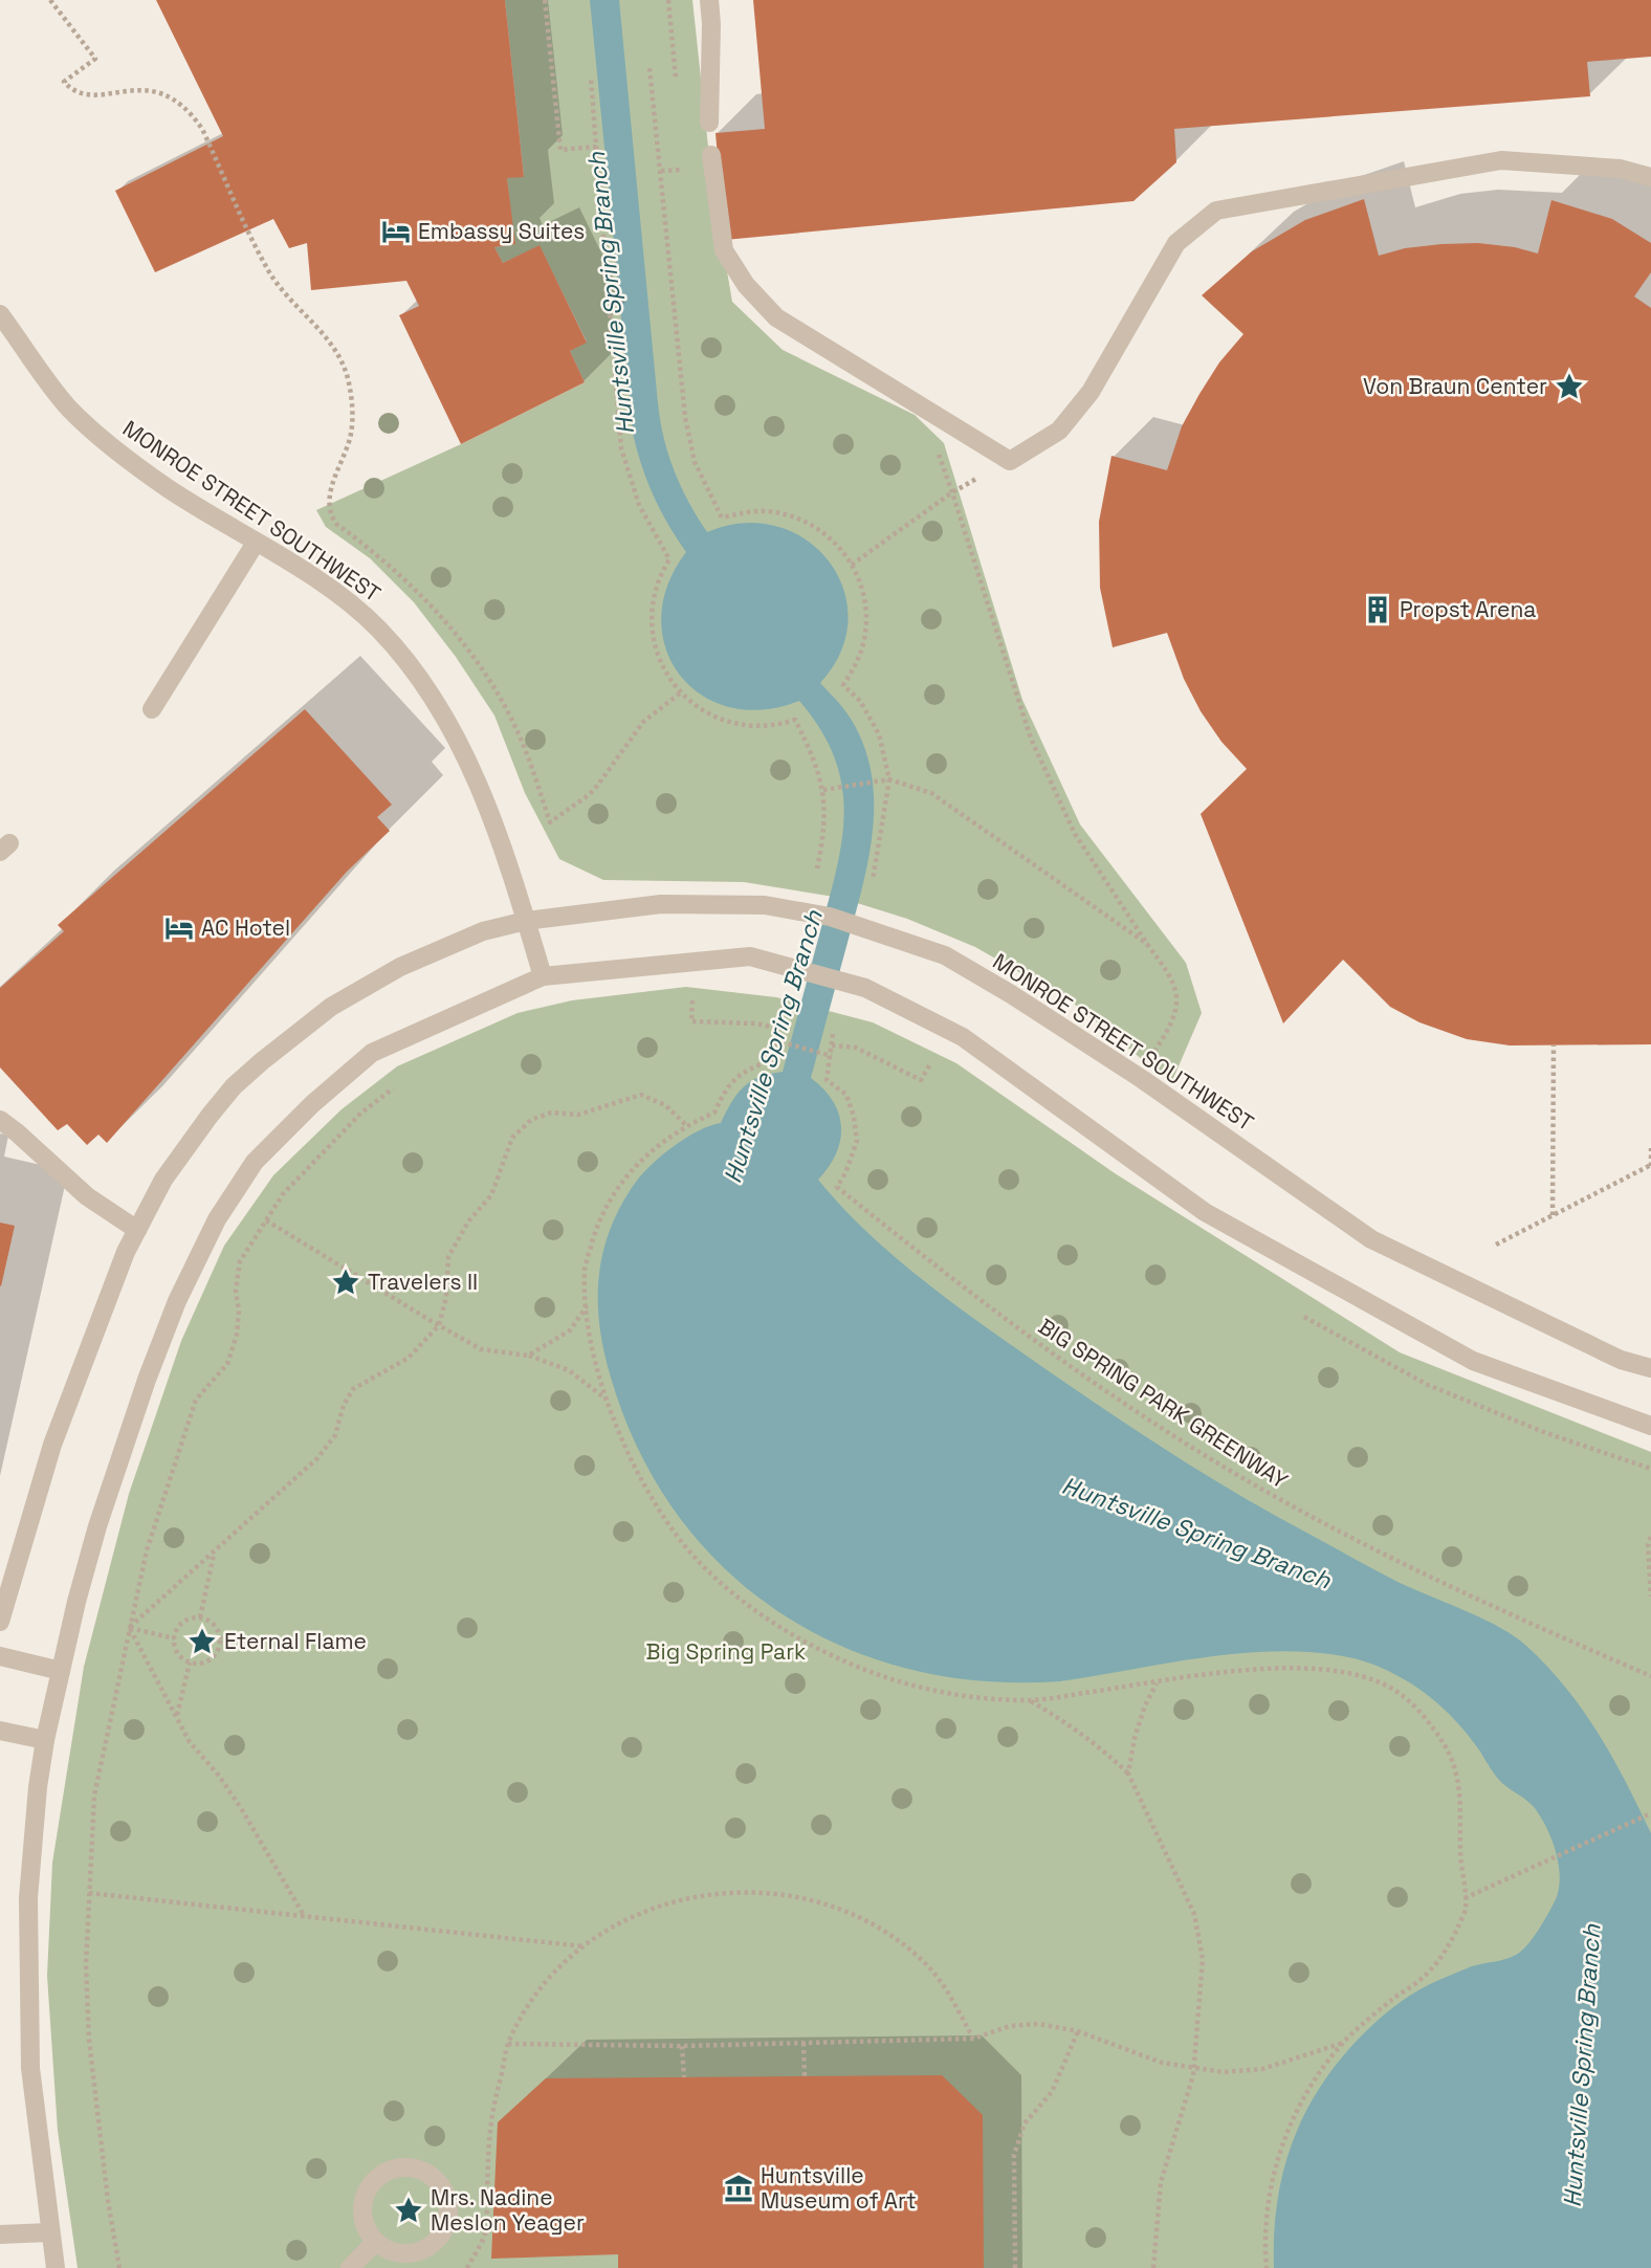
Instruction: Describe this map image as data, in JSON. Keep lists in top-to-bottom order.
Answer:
{
  "streets": {
    "street": ["MONROE STREET SOUTHWEST"],
    "path": ["BIG SPRING PARK GREENWAY"]
  },
  "water": ["Huntsville Spring Branch"],
  "parks": ["Big Spring Park"],
  "places": {
    "hotel": ["Embassy Suites", "AC Hotel"],
    "place": [
      "Von Braun Center",
      "Travelers II",
      "Eternal Flame",
      "Mrs. Nadine Meslon Yeager"
    ],
    "building": ["Propst Arena"],
    "museum": ["Huntsville Museum of Art"]
  }
}
